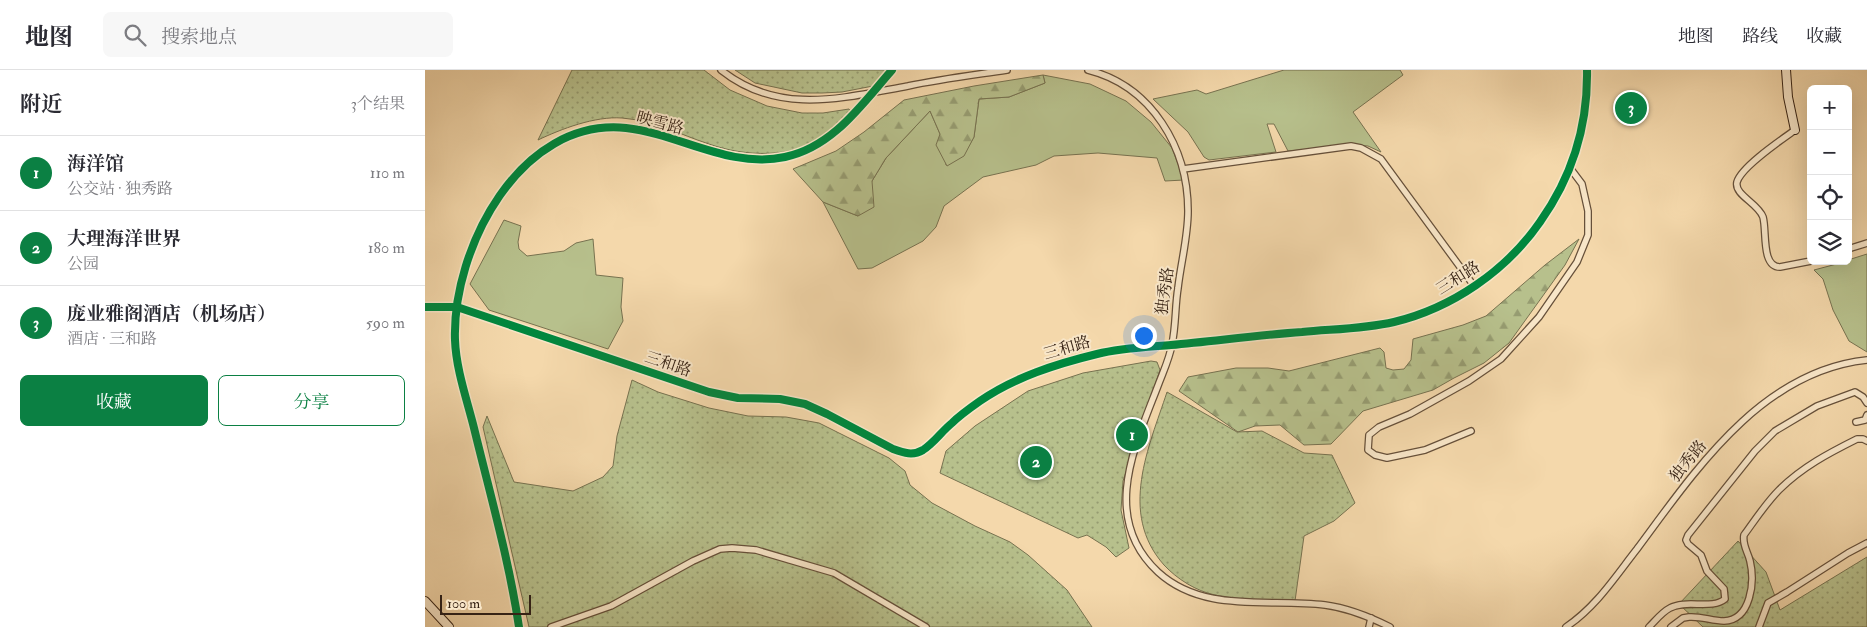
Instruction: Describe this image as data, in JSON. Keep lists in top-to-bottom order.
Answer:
{
  "streets": {
    "street": ["映雪路", "三和路", "独秀路"]
  },
  "crossings": [
    ["映雪路", "三和路"],
    ["三和路", "独秀路"]
  ],
  "scale_bar": "100 m",
  "page": {
    "header": "地图",
    "search": "搜索地点",
    "nav": ["地图", "路线", "收藏"],
    "heading": ["附近", "3个结果"],
    "map_buttons": ["+", "−"],
    "pins": ["3", "1", "2"],
    "list": [
      {
        "mark": "1",
        "name": "海洋馆",
        "note": "公交站 · 独秀路",
        "value": "110 m"
      },
      {
        "mark": "2",
        "name": "大理海洋世界",
        "note": "公园",
        "value": "180 m"
      },
      {
        "mark": "3",
        "name": "庞业雅阁酒店（机场店）",
        "note": "酒店 · 三和路",
        "value": "590 m"
      }
    ],
    "buttons": ["收藏", "分享"],
    "scale": "100 m"
  }
}
